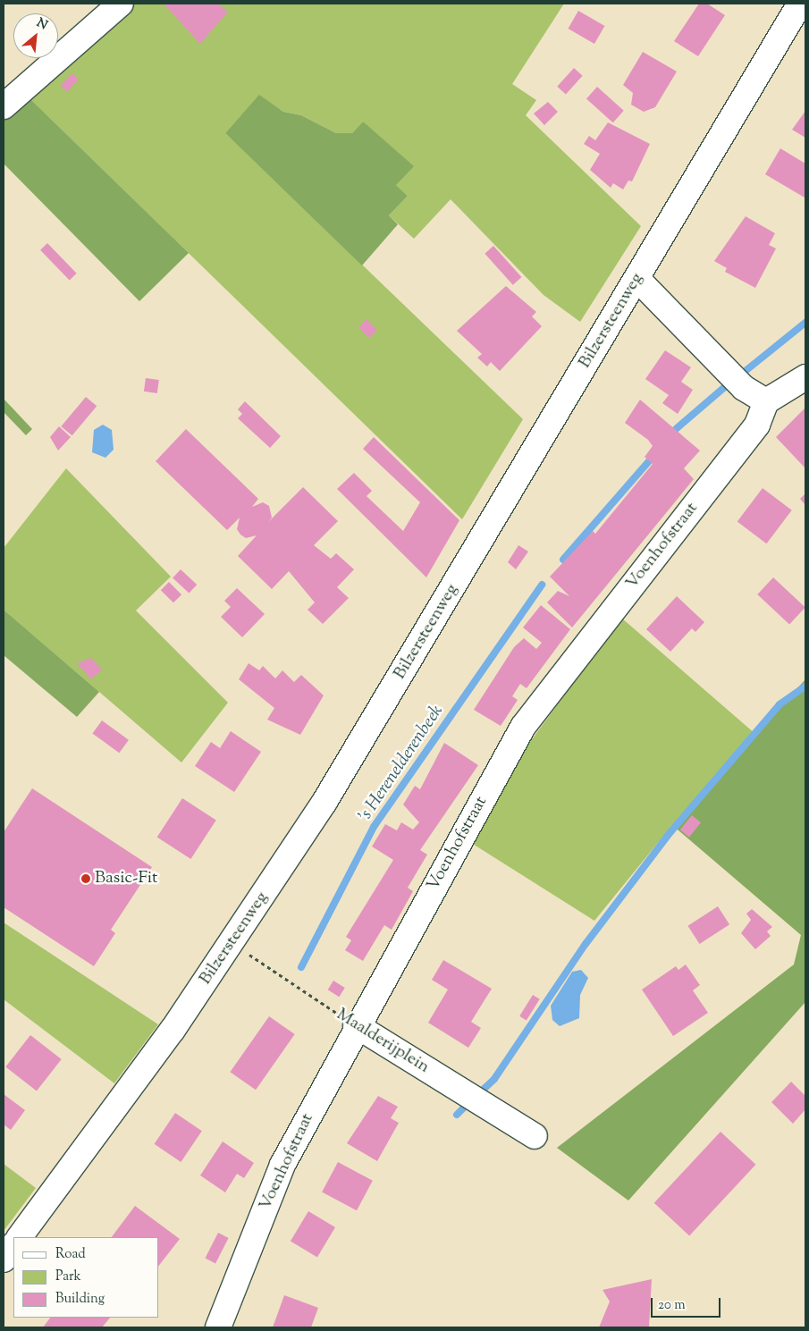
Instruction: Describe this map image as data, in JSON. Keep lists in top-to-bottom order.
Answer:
{
  "streets": {
    "street": ["Bilzersteenweg", "Voenhofstraat", "Maalderijplein"]
  },
  "crossings": [
    ["Bilzersteenweg", "Maalderijplein"],
    ["Voenhofstraat", "Maalderijplein"]
  ],
  "water": ["'s Herenelderenbeek"],
  "places": ["Basic-Fit"],
  "legend": ["Road", "Park", "Building"],
  "scale_bar": "20 m",
  "north": "top right"
}
